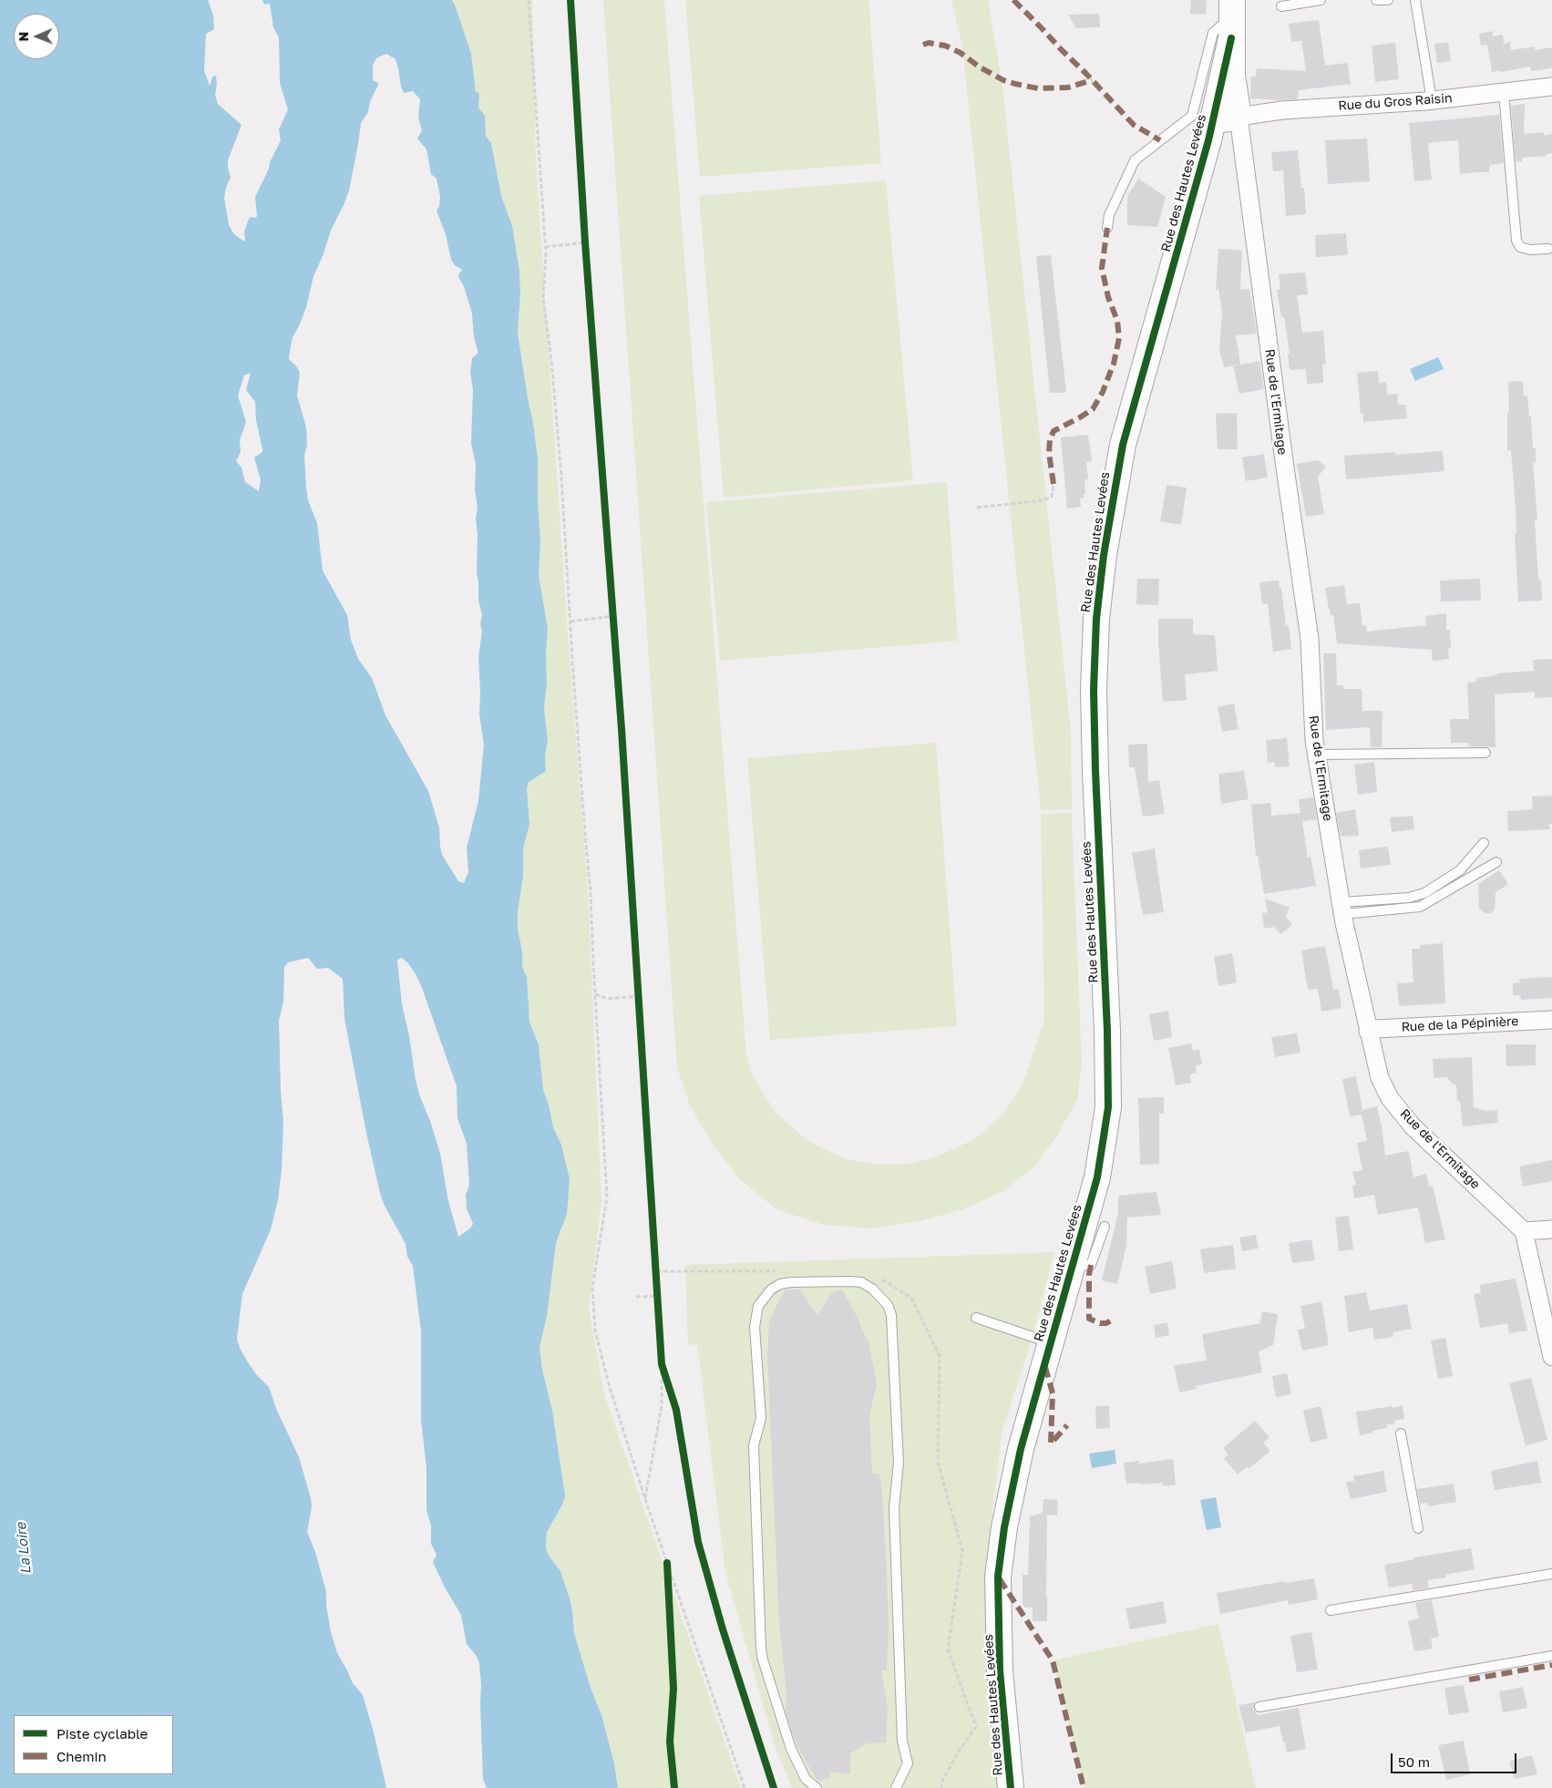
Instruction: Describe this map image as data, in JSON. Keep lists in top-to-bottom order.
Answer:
{
  "streets": {
    "street": [
      "Rue du Gros Raisin",
      "Rue des Hautes Levées",
      "Rue de l'Ermitage",
      "Rue de la Pépinière"
    ]
  },
  "crossings": [
    ["Rue du Gros Raisin", "Rue des Hautes Levées"],
    ["Rue du Gros Raisin", "Rue de l'Ermitage"],
    ["Rue des Hautes Levées", "Rue de l'Ermitage"],
    ["Rue de l'Ermitage", "Rue de la Pépinière"]
  ],
  "water": ["La Loire"],
  "legend": ["Piste cyclable", "Chemin"],
  "scale_bar": "50 m",
  "north": "left"
}
